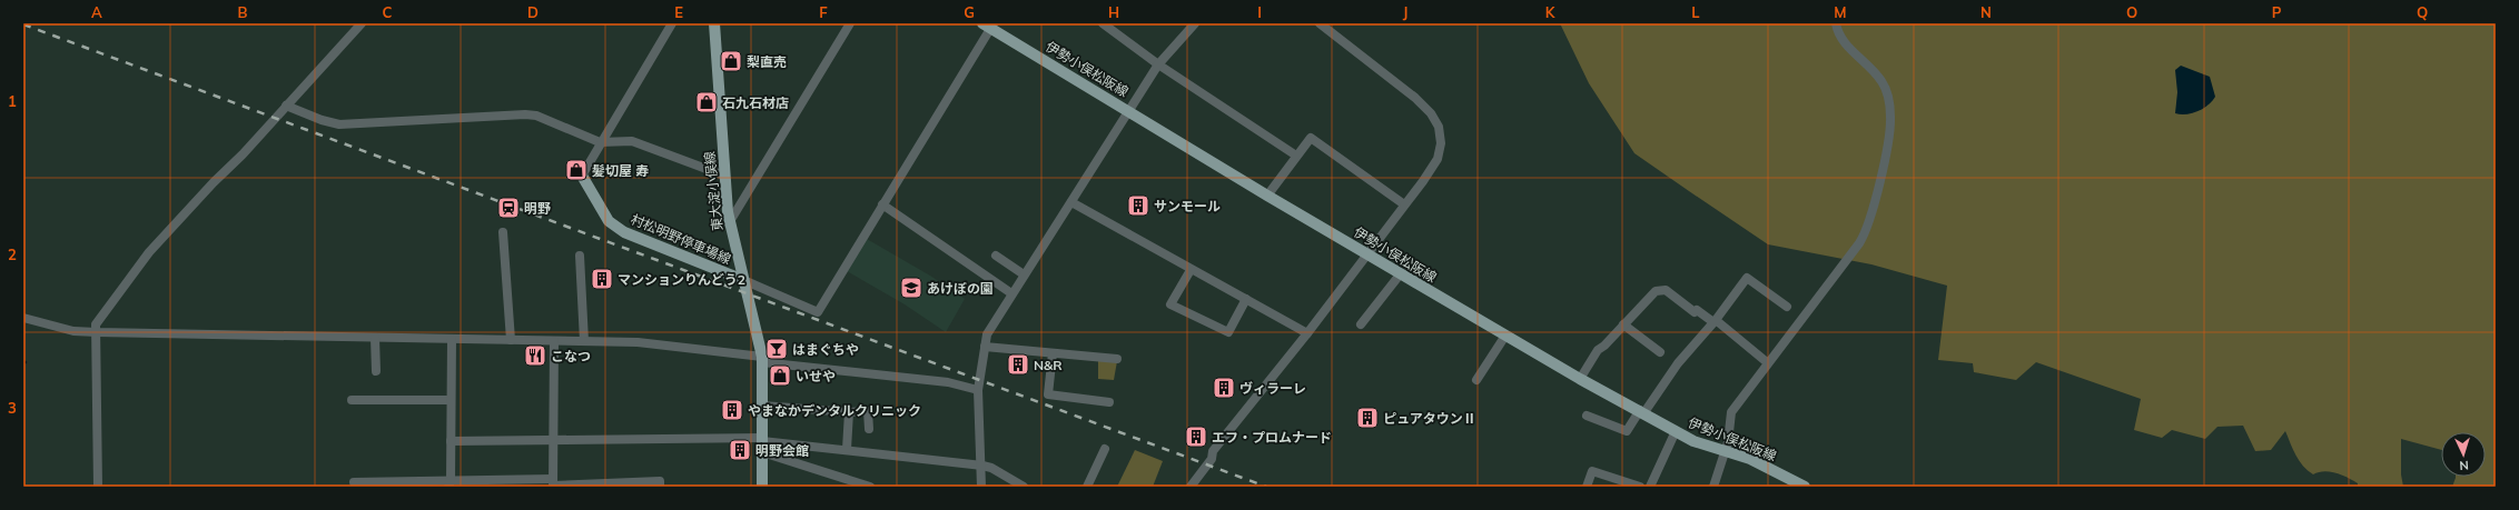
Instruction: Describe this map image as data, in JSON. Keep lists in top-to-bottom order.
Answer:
{
  "streets": {
    "main road": ["伊勢小俣松阪線", "東大淀小俣線", "村松明野停車場線"]
  },
  "crossings": [
    ["東大淀小俣線", "村松明野停車場線"]
  ],
  "places": {
    "shop": [
      "梨直売",
      "石九石材店",
      "髪切屋 寿",
      "いせや"
    ],
    "building": [
      "サンモール",
      "マンションりんどう2",
      "N&R",
      "ヴィラーレ",
      "やまなかデンタルクリニック",
      "ピュアタウンⅡ",
      "エフ・プロムナード",
      "明野会館"
    ],
    "station": ["明野"],
    "school or university": ["あけぼの園"],
    "bar": ["はまぐちや"],
    "restaurant": ["こなつ"]
  },
  "north": "bottom",
  "grid": {
    "columns": [
      "A",
      "B",
      "C",
      "D",
      "E",
      "F",
      "G",
      "H",
      "I",
      "J",
      "K",
      "L",
      "M",
      "N",
      "O",
      "P",
      "Q"
    ],
    "rows": ["1", "2", "3"]
  }
}
